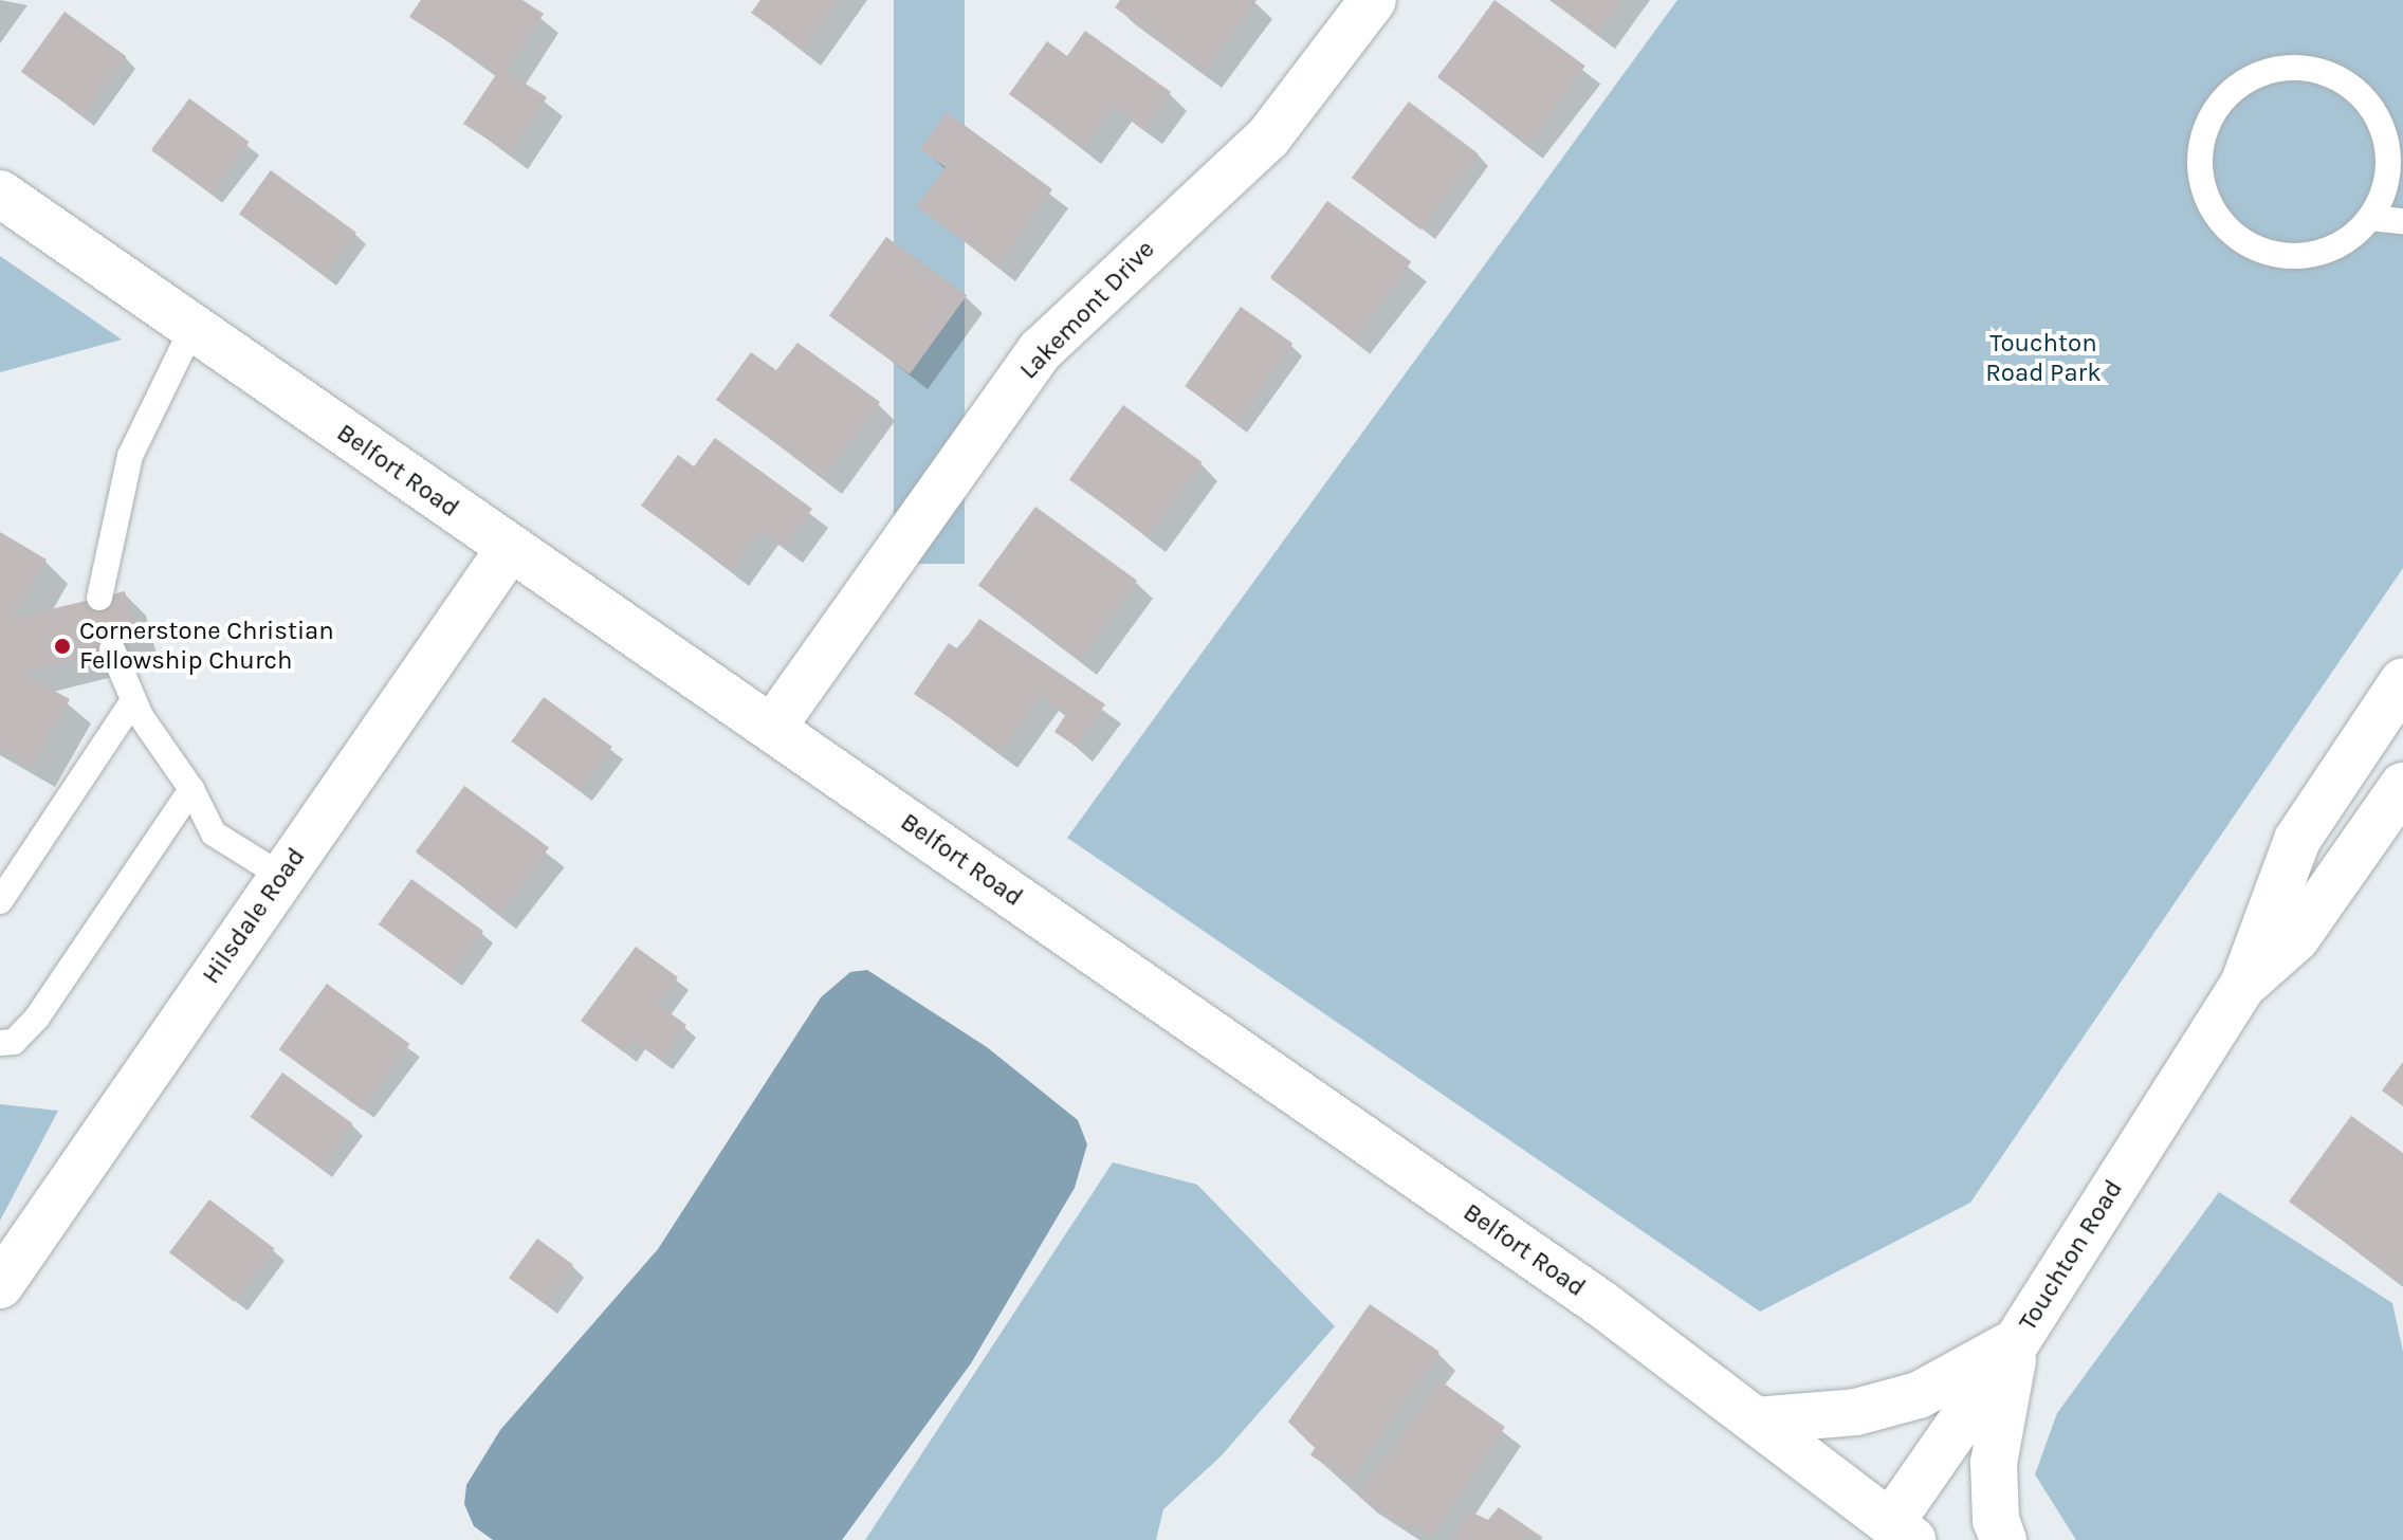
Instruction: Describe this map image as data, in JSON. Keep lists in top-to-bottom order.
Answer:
{
  "streets": {
    "street": [
      "Lakemont Drive",
      "Belfort Road",
      "Hilsdale Road",
      "Touchton Road"
    ]
  },
  "crossings": [
    ["Lakemont Drive", "Belfort Road"],
    ["Belfort Road", "Hilsdale Road"],
    ["Belfort Road", "Touchton Road"]
  ],
  "parks": ["Touchton Road Park"],
  "places": ["Cornerstone Christian Fellowship Church"]
}
